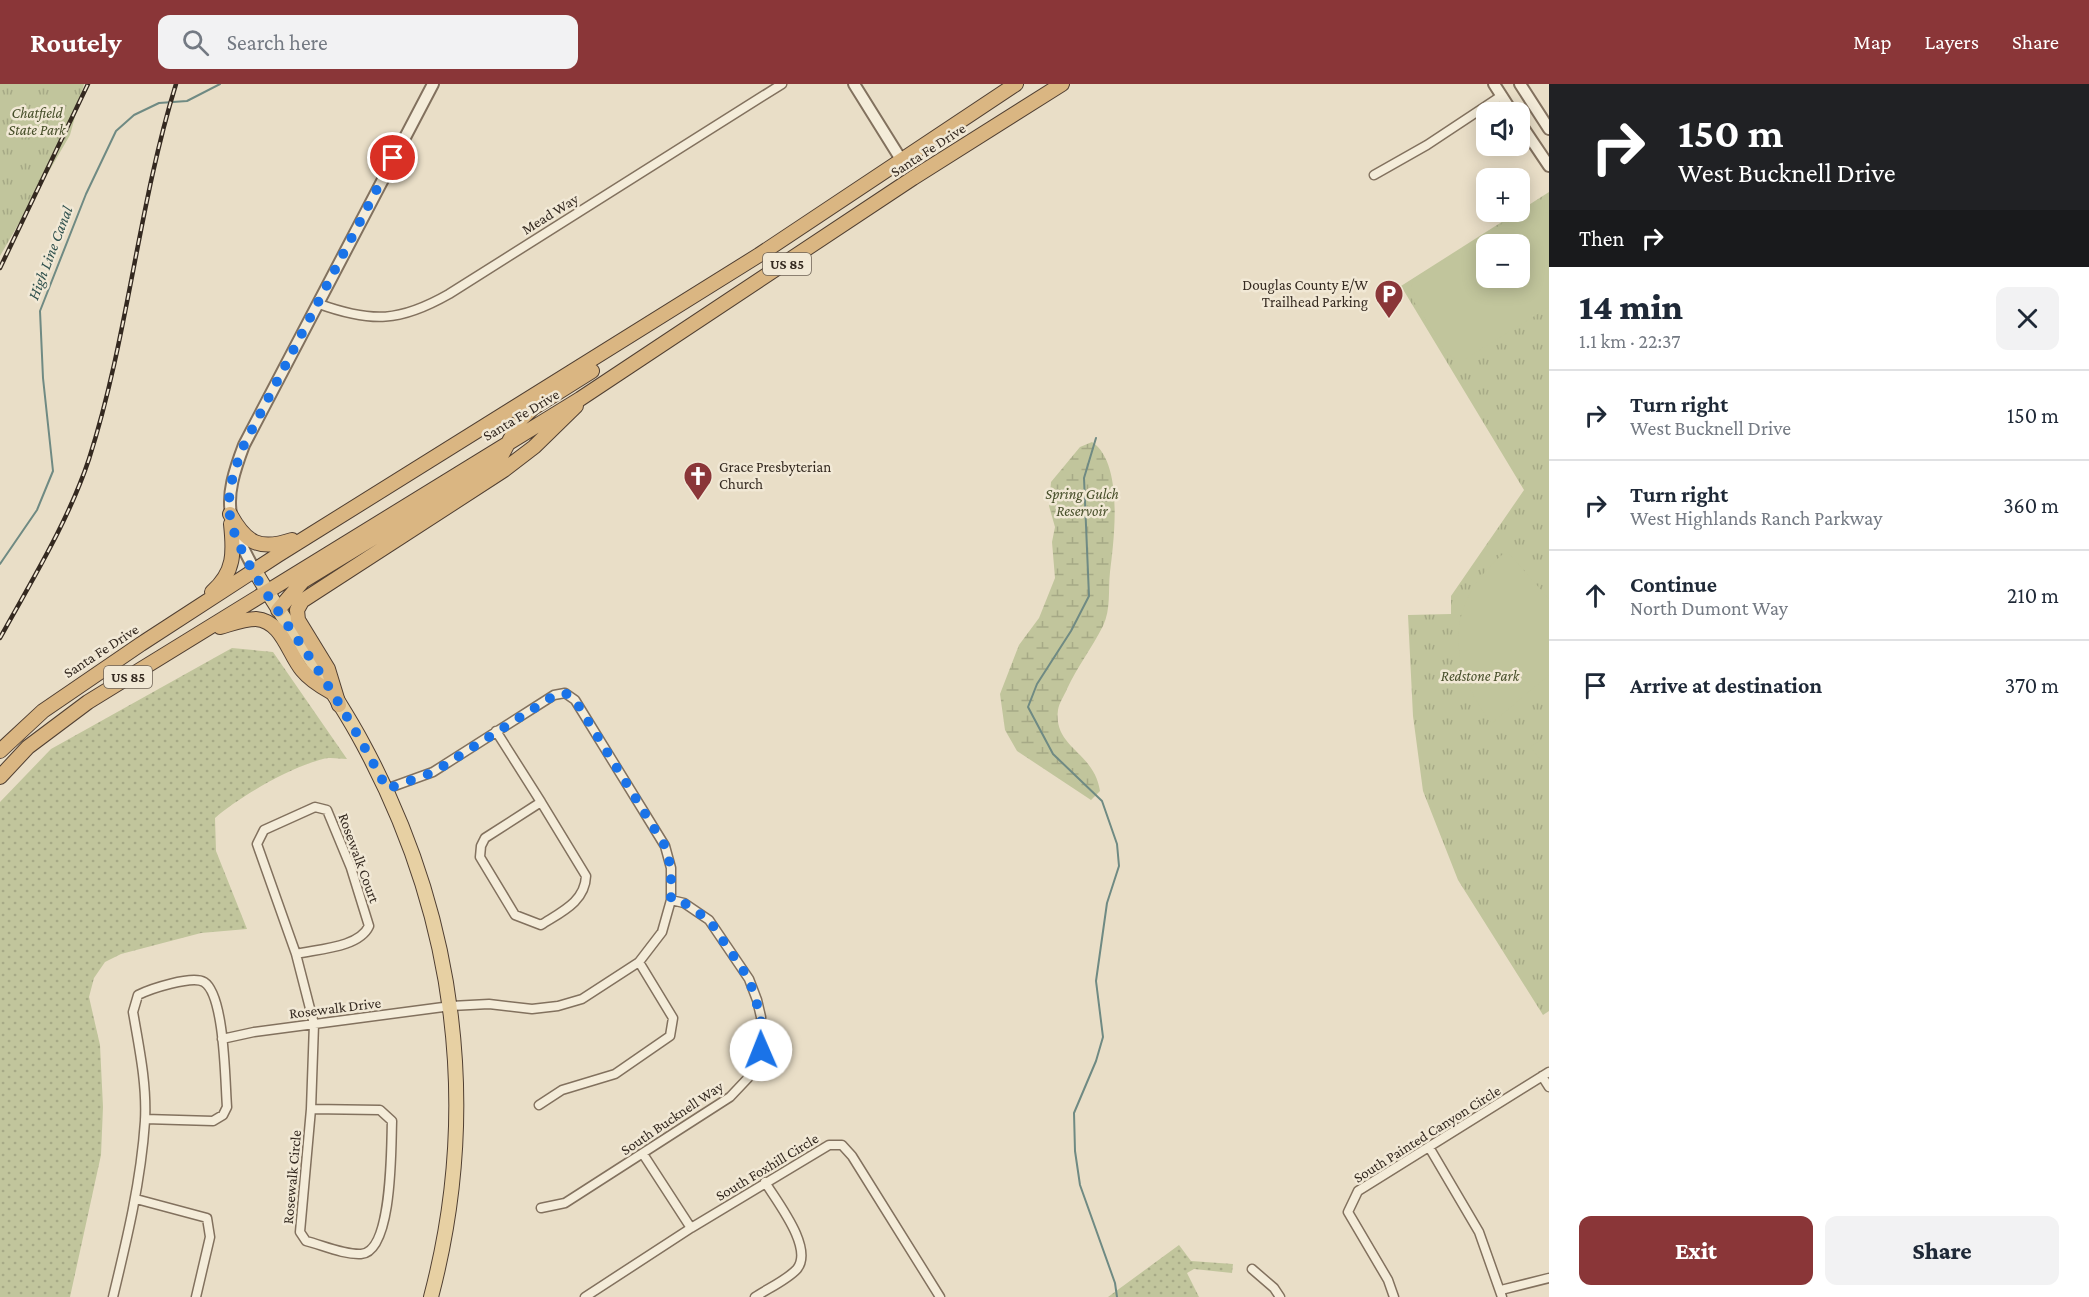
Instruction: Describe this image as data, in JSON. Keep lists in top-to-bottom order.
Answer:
{
  "streets": {
    "highway": ["Santa Fe Drive", "US 85"],
    "street": [
      "Mead Way",
      "Rosewalk Court",
      "Rosewalk Drive",
      "South Bucknell Way",
      "South Painted Canyon Circle",
      "South Foxhill Circle",
      "Rosewalk Circle"
    ]
  },
  "crossings": [
    ["Rosewalk Court", "Rosewalk Drive"],
    ["Rosewalk Court", "Rosewalk Circle"],
    ["Rosewalk Drive", "South Bucknell Way"]
  ],
  "water": ["High Line Canal"],
  "parks": ["Chatfield State Park", "Spring Gulch Reservoir", "Redstone Park"],
  "places": {
    "parking": ["Douglas County E/W Trailhead Parking"],
    "church": ["Grace Presbyterian Church"]
  },
  "page": {
    "header": "Routely",
    "search": "Search here",
    "nav": ["Map", "Layers", "Share"],
    "turn": ["150 m", "West Bucknell Drive"],
    "map_buttons": ["+", "−"],
    "then": "Then",
    "heading": ["14 min", "1.1 km · 22:37"],
    "list": [
      {
        "name": "Turn right",
        "note": "West Bucknell Drive",
        "value": "150 m"
      },
      {
        "name": "Turn right",
        "note": "West Highlands Ranch Parkway",
        "value": "360 m"
      },
      {
        "name": "Continue",
        "note": "North Dumont Way",
        "value": "210 m"
      },
      {
        "name": "Arrive at destination",
        "value": "370 m"
      }
    ],
    "buttons": ["Exit", "Share"]
  }
}
